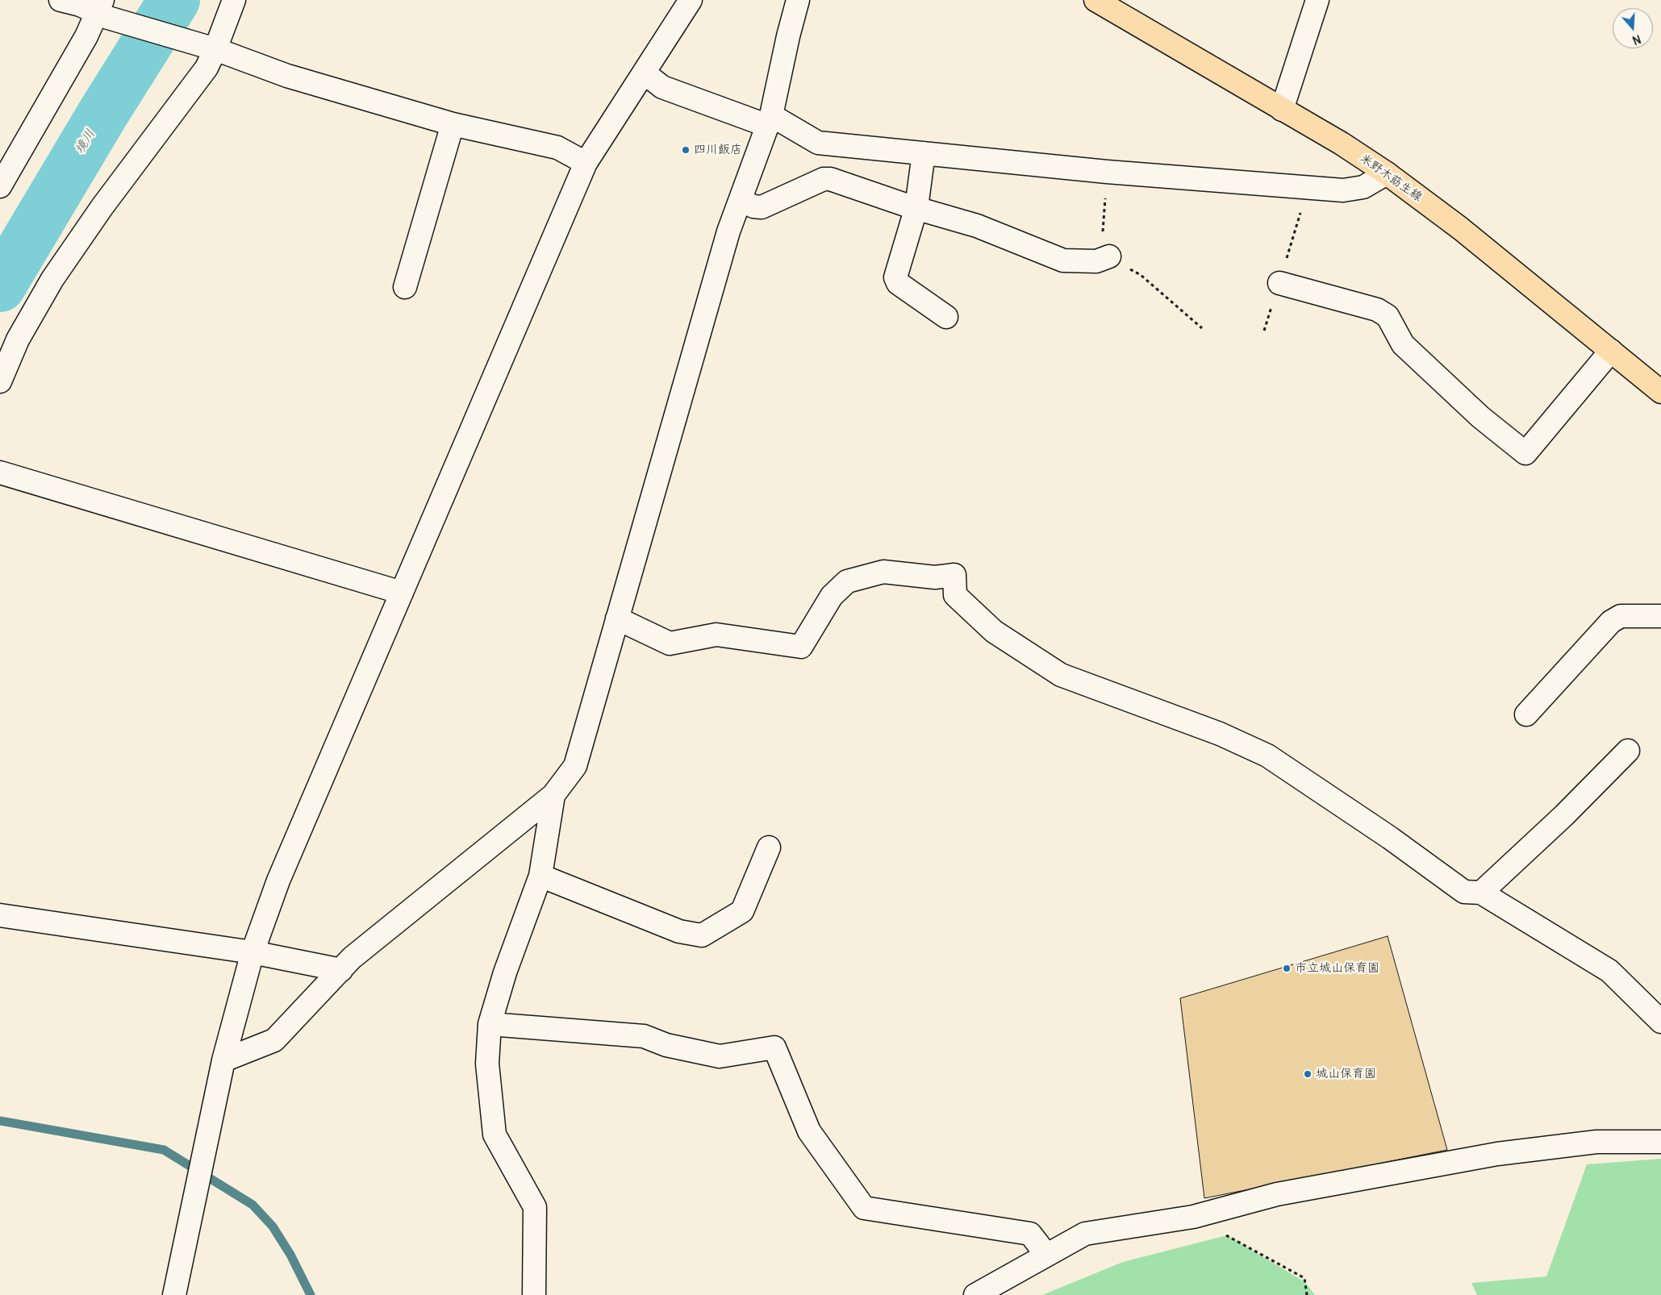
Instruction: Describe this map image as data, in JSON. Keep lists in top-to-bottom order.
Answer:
{
  "streets": {
    "main road": ["米野木莇生線"]
  },
  "water": ["境川"],
  "places": ["四川飯店", "市立城山保育園", "城山保育園"],
  "north": "bottom"
}
